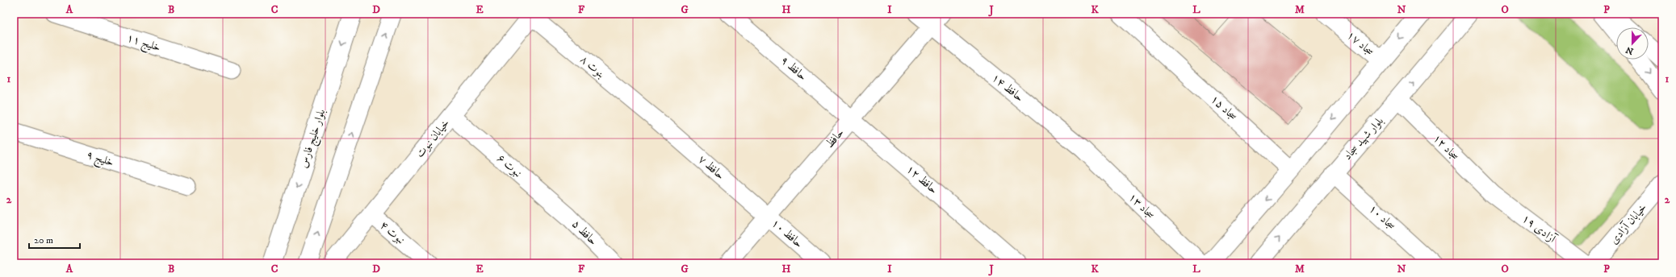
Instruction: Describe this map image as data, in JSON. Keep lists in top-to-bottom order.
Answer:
{
  "streets": {
    "main road": [
      "بلوار خلیج فارس",
      "خیابان نبوت",
      "بلوار شهید سجاد",
      "خیابان آزادی"
    ],
    "street": [
      "خلیج ۱۱",
      "سجاد ۱۷",
      "بنوت ۸",
      "حافظ ۹",
      "حافظ ۱۴",
      "سجاد ۱۵",
      "حافظ",
      "سجاد ۱۲",
      "خلیج ۹",
      "نبوت ۶",
      "حافظ ۷",
      "حافظ ۱۲",
      "سجاد ۱۳",
      "سجاد ۱۰",
      "آزادی ۱۹",
      "نبوت ۴",
      "حافظ ۵",
      "حافظ ۱۰"
    ]
  },
  "crossings": [
    ["بنوت ۸", "خیابان نبوت"],
    ["بنوت ۸", "حافظ ۷"],
    ["حافظ ۹", "حافظ"],
    ["حافظ ۹", "حافظ ۱۲"],
    ["حافظ ۱۴", "حافظ"],
    ["حافظ ۱۴", "سجاد ۱۳"],
    ["خیابان نبوت", "نبوت ۶"],
    ["خیابان نبوت", "نبوت ۴"],
    ["حافظ", "حافظ ۷"],
    ["حافظ", "حافظ ۱۲"],
    ["حافظ", "حافظ ۱۰"],
    ["بلوار شهید سجاد", "سجاد ۱۲"],
    ["بلوار شهید سجاد", "سجاد ۱۰"],
    ["سجاد ۱۲", "آزادی ۱۹"],
    ["نبوت ۶", "حافظ ۵"],
    ["حافظ ۷", "حافظ ۱۰"]
  ],
  "scale_bar": "20 m",
  "north": "bottom",
  "grid": {
    "columns": [
      "A",
      "B",
      "C",
      "D",
      "E",
      "F",
      "G",
      "H",
      "I",
      "J",
      "K",
      "L",
      "M",
      "N",
      "O",
      "P"
    ],
    "rows": ["1", "2"]
  }
}
